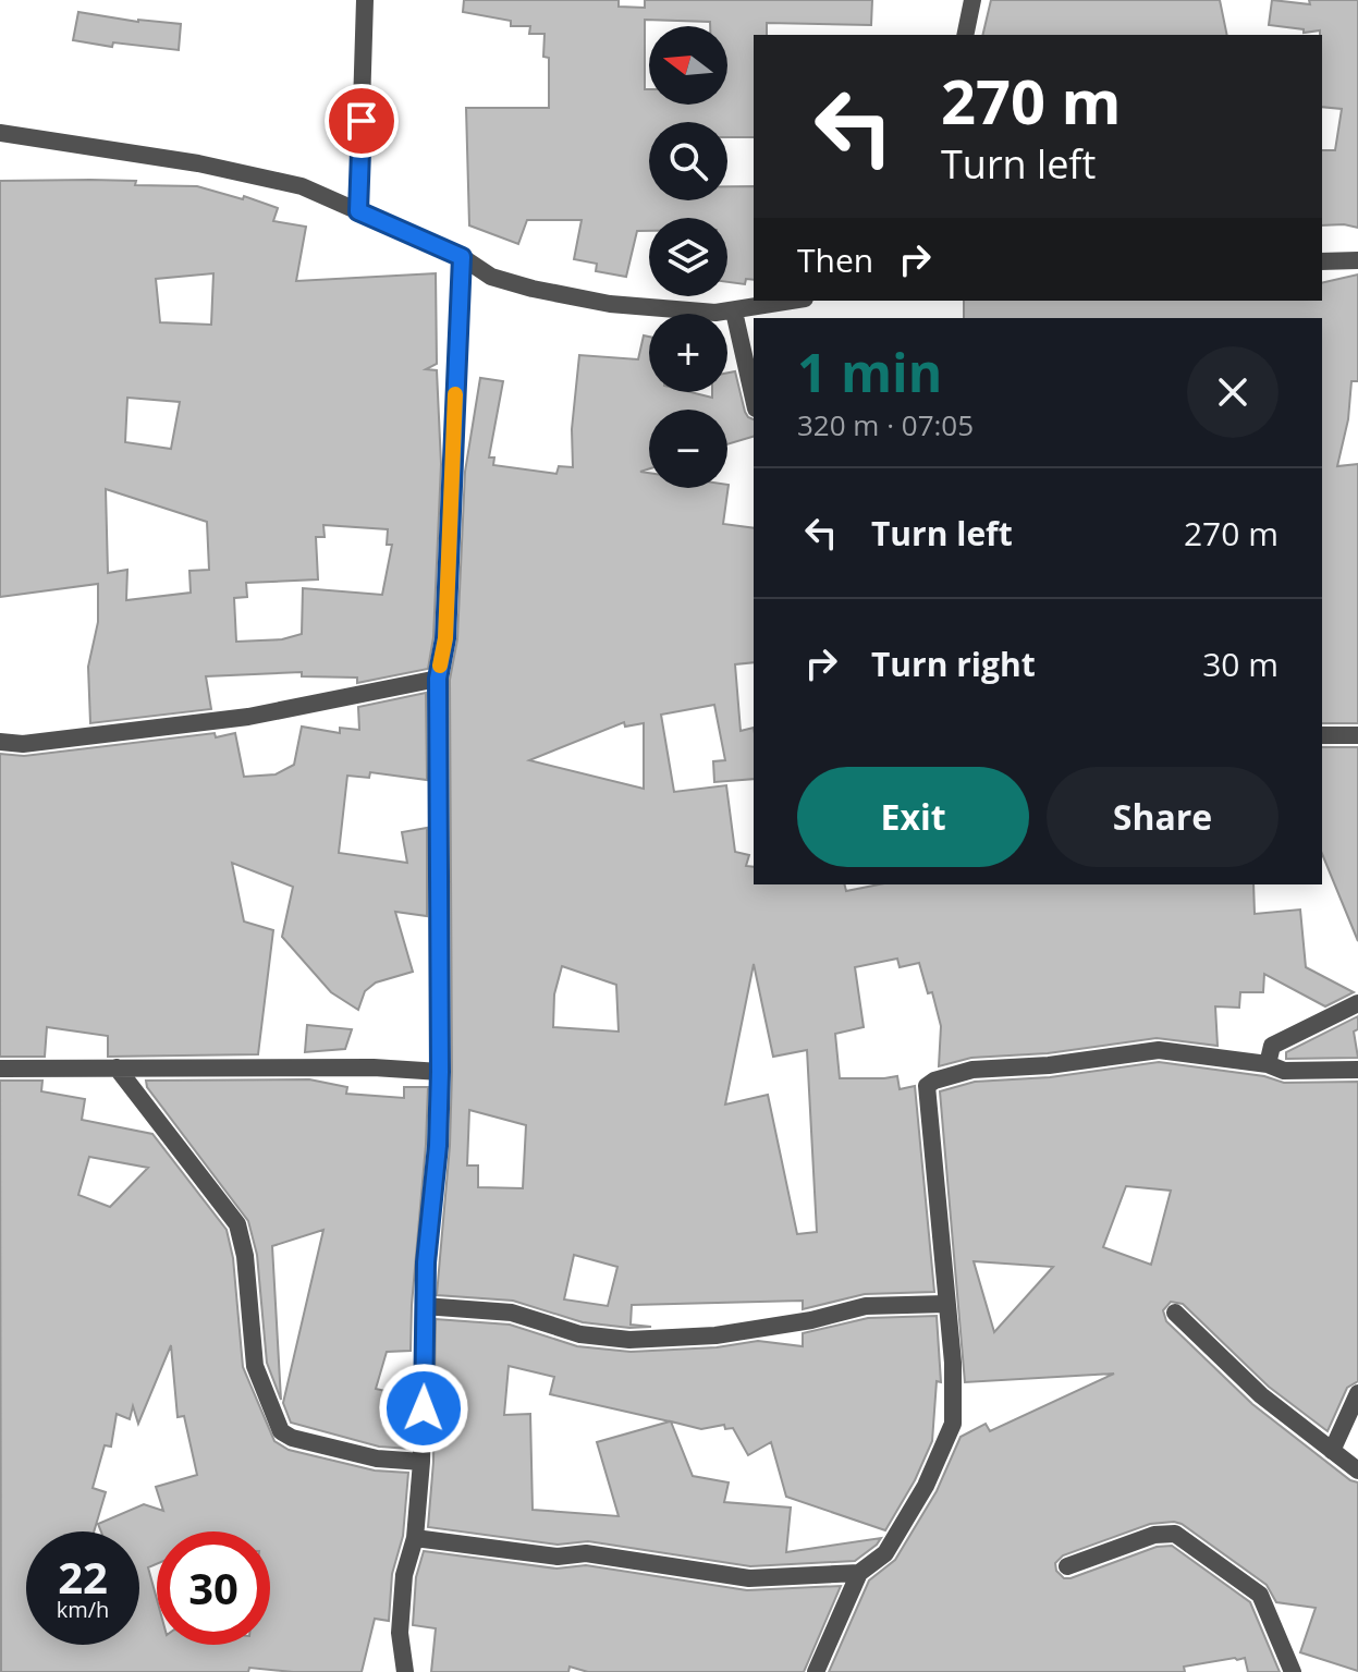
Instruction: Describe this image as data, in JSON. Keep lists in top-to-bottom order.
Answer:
{
  "north": "left",
  "page": {
    "map_buttons": ["+", "−"],
    "turn": ["270 m", "Turn left"],
    "then": "Then",
    "heading": ["1 min", "320 m · 07:05"],
    "list": [
      {
        "name": "Turn left",
        "value": "270 m"
      },
      {
        "name": "Turn right",
        "value": "30 m"
      }
    ],
    "buttons": ["Exit", "Share"],
    "speed": "22 km/h",
    "limit": "30"
  }
}
